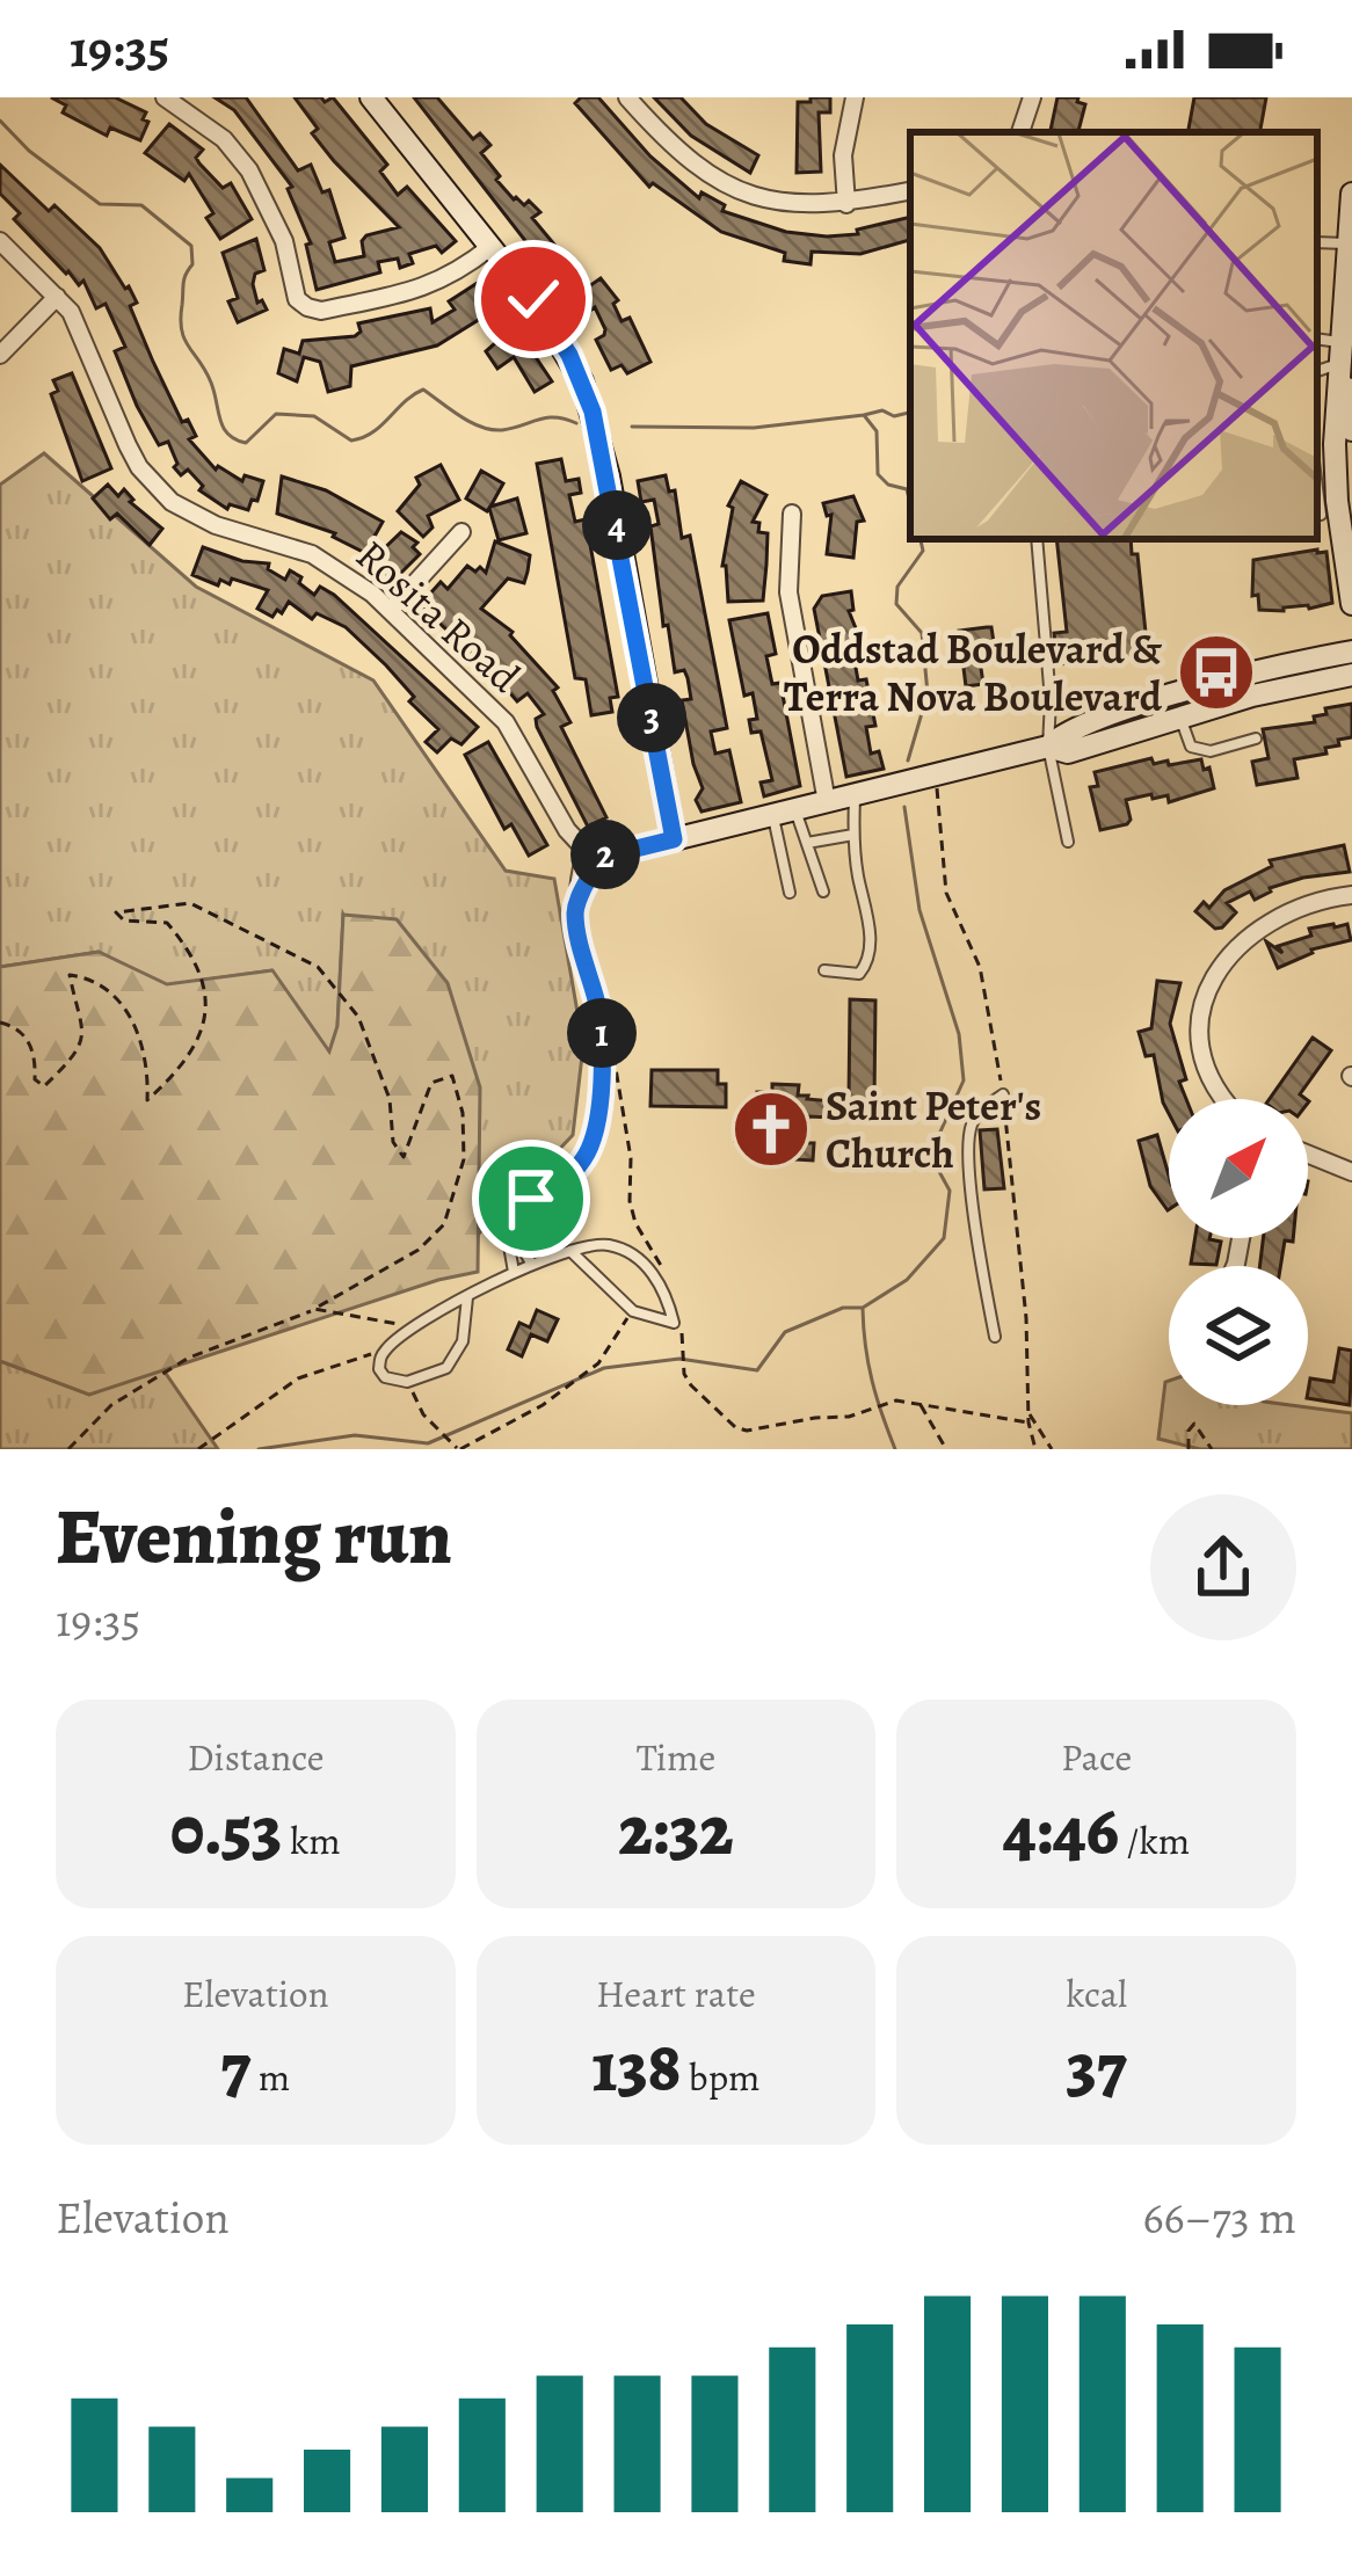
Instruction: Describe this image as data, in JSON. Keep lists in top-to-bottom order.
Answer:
{
  "streets": {
    "street": ["Rosita Road"]
  },
  "places": {
    "bus stop": ["Oddstad Boulevard & Terra Nova Boulevard"],
    "church": ["Saint Peter's Church"]
  },
  "north": "top right",
  "page": {
    "status": "19:35",
    "pins": [
      "4",
      "3",
      "2",
      "1"
    ],
    "heading": ["Evening run", "19:35"],
    "stats": [
      ["Distance", "0.53 km"],
      ["Time", "2:32"],
      ["Pace", "4:46 /km"],
      ["Elevation", "7 m"],
      ["Heart rate", "138 bpm"],
      ["kcal", "37"]
    ],
    "chart": ["Elevation", "66–73 m"]
  }
}
